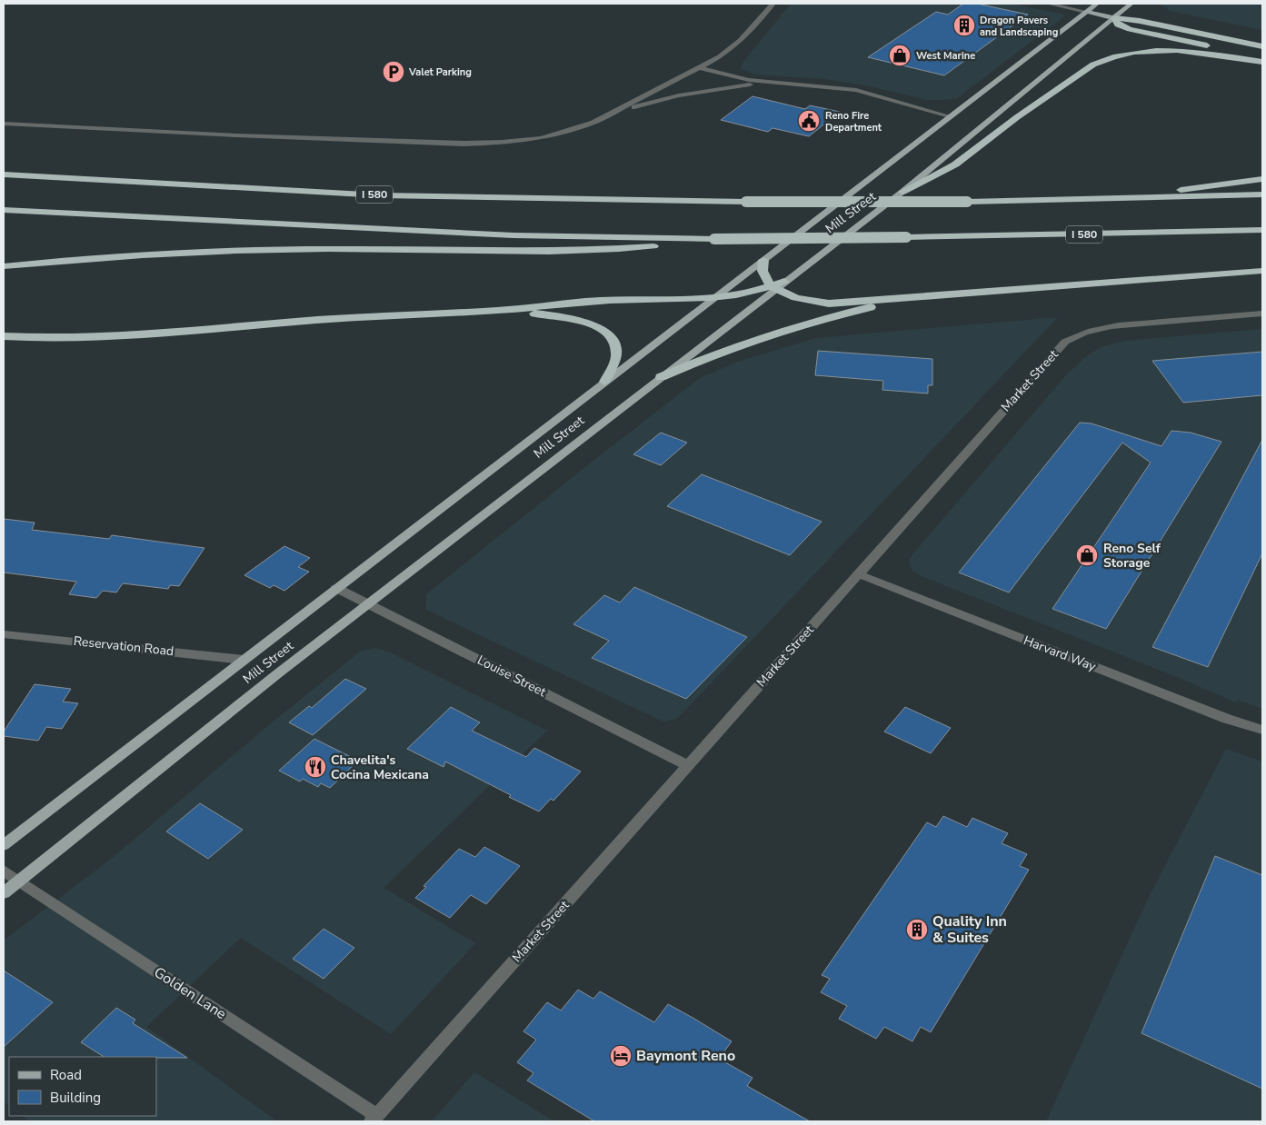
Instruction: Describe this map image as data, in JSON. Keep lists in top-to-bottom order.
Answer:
{
  "streets": {
    "highway": ["I 580"],
    "main road": ["Mill Street"],
    "street": [
      "Market Street",
      "Reservation Road",
      "Harvard Way",
      "Louise Street",
      "Golden Lane"
    ]
  },
  "crossings": [
    ["Mill Street", "Reservation Road"],
    ["Mill Street", "Louise Street"],
    ["Mill Street", "Golden Lane"],
    ["Market Street", "Harvard Way"],
    ["Market Street", "Louise Street"],
    ["Market Street", "Golden Lane"]
  ],
  "places": {
    "building": ["Dragon Pavers and Landscaping", "Quality Inn & Suites"],
    "shop": ["West Marine", "Reno Self Storage"],
    "parking": ["Valet Parking"],
    "public building": ["Reno Fire Department"],
    "restaurant": ["Chavelita's Cocina Mexicana"],
    "hotel": ["Baymont Reno"]
  },
  "legend": ["Road", "Building"]
}
